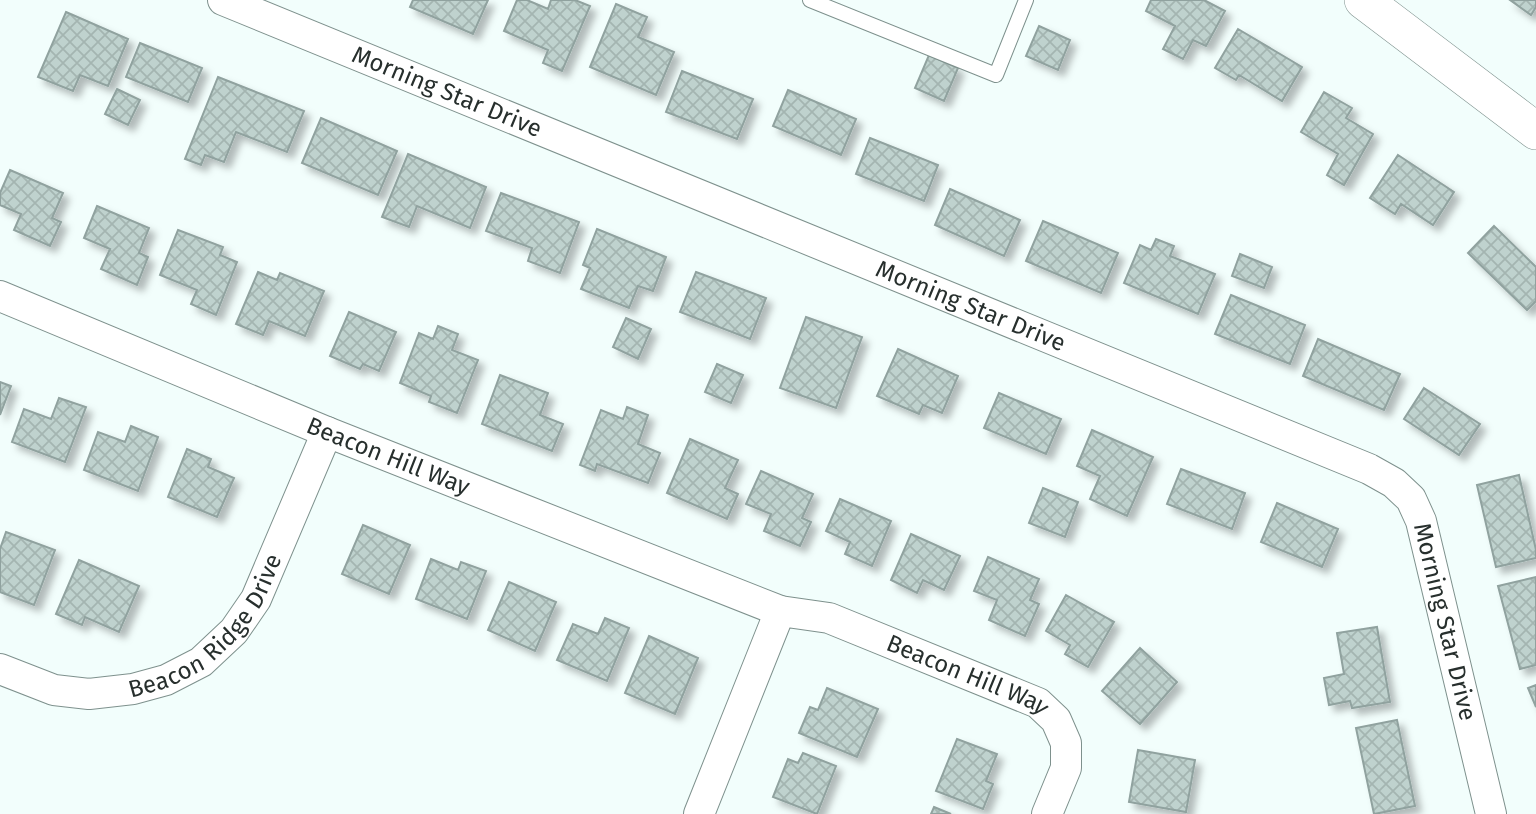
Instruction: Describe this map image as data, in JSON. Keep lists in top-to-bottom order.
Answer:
{
  "streets": {
    "street": ["Morning Star Drive", "Beacon Hill Way", "Beacon Ridge Drive"]
  },
  "crossings": [
    ["Beacon Hill Way", "Beacon Ridge Drive"]
  ]
}
